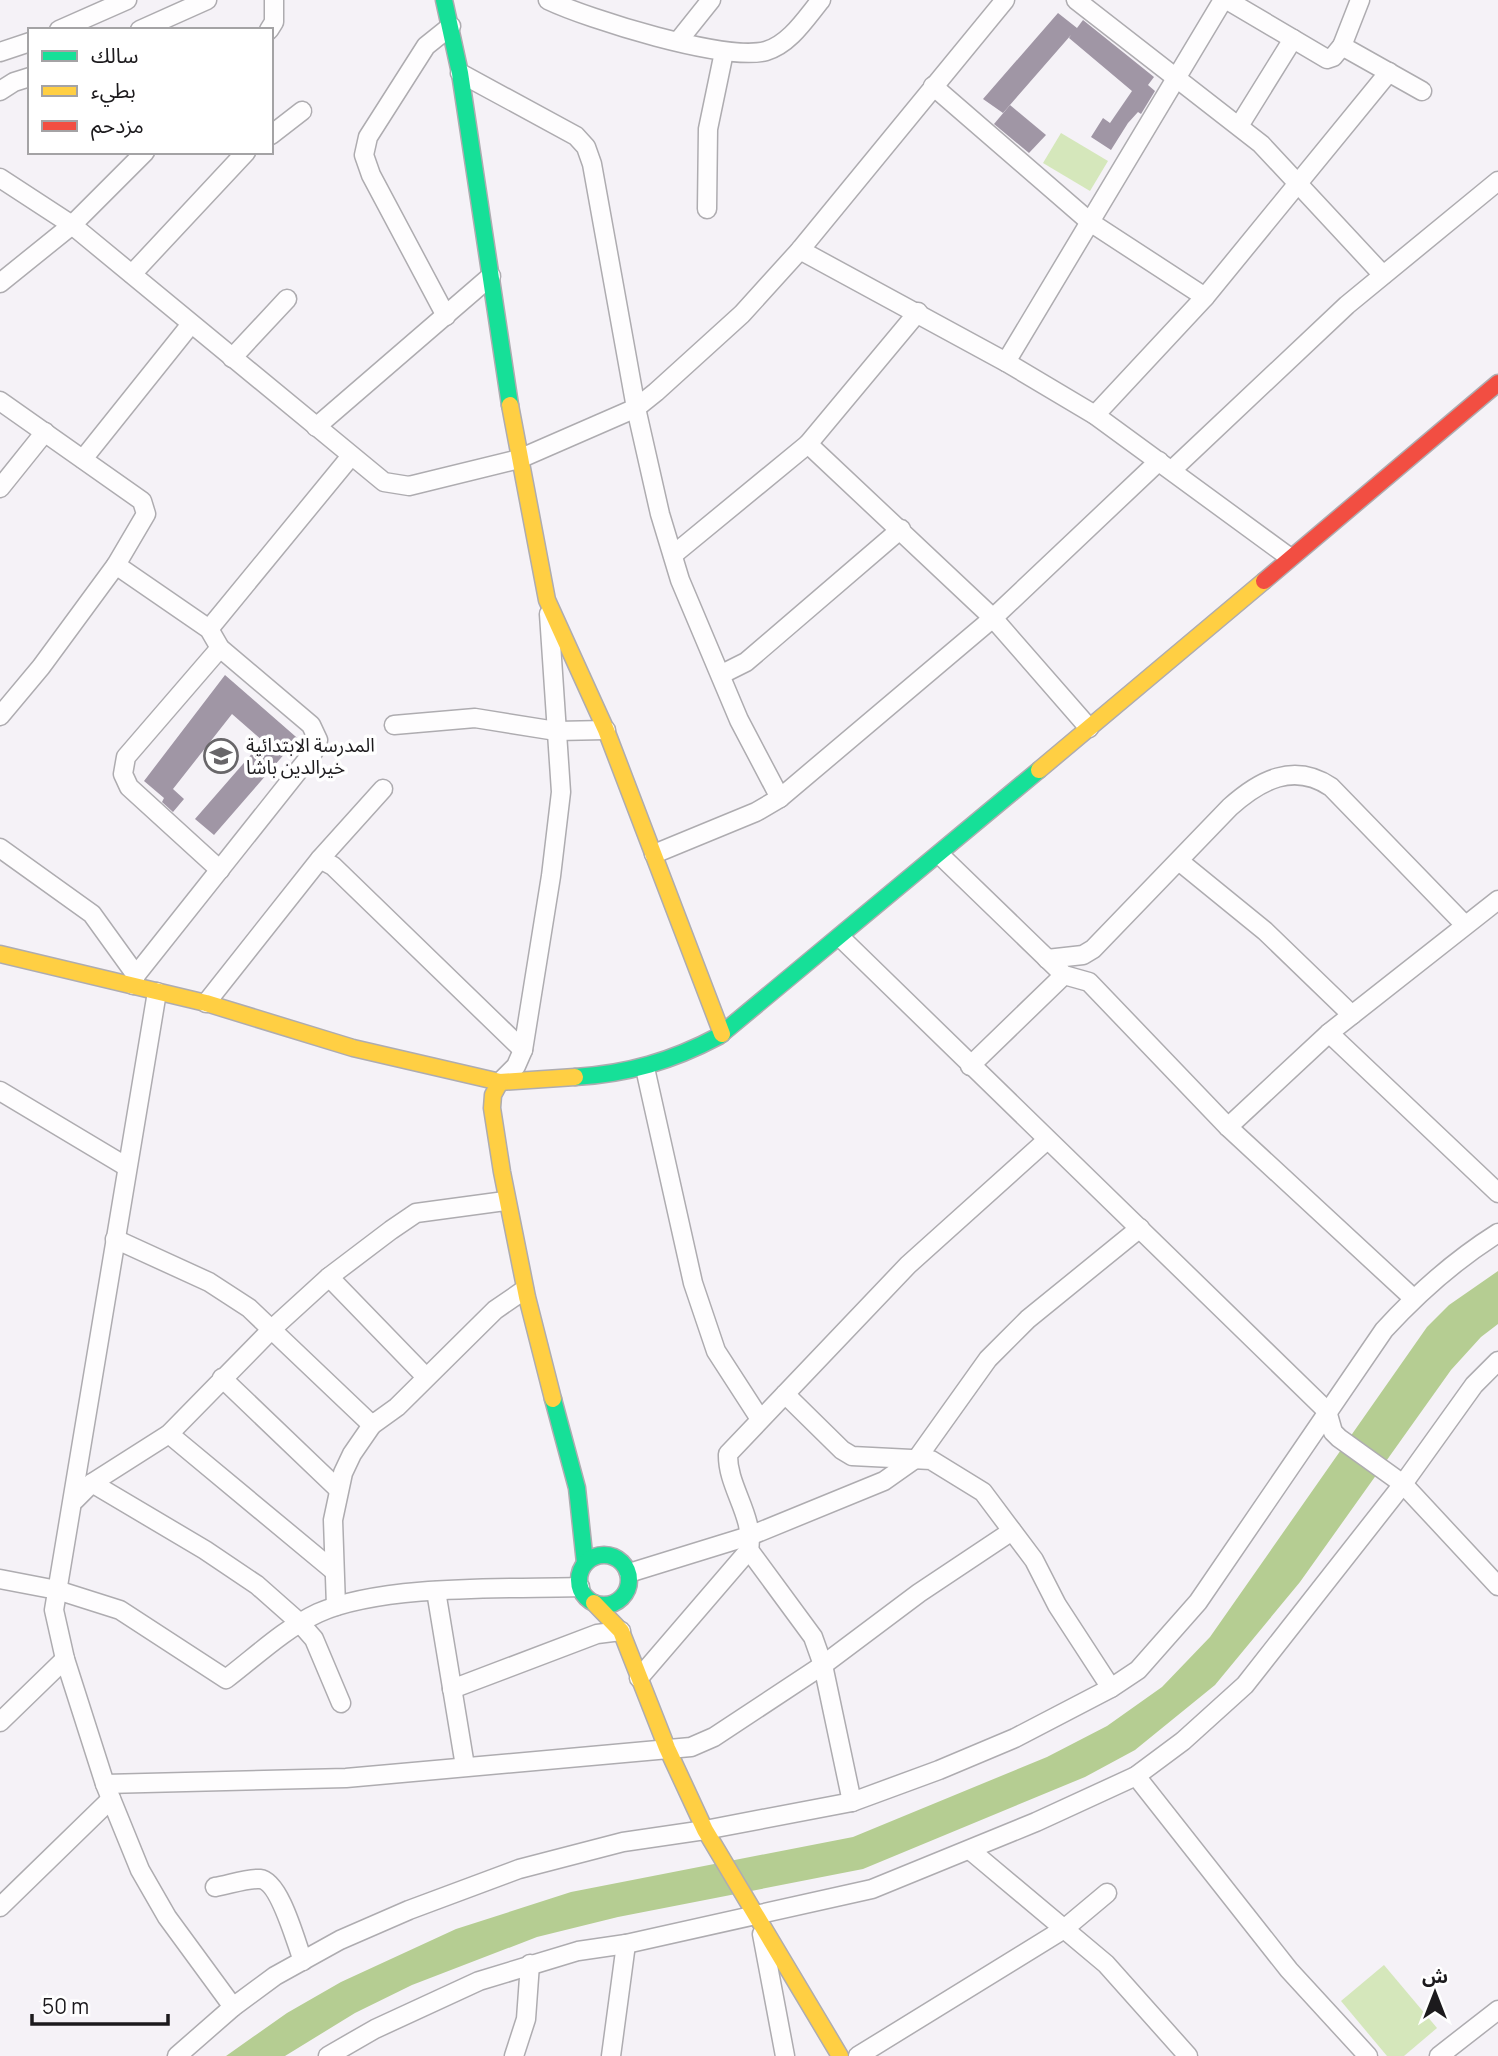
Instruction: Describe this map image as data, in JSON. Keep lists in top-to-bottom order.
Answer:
{
  "places": {
    "school or university": ["المدرسة الابتدائية خيرالدين باشا"]
  },
  "legend": ["سالك", "بطيء", "مزدحم"],
  "scale_bar": "50 m",
  "north": "top"
}
